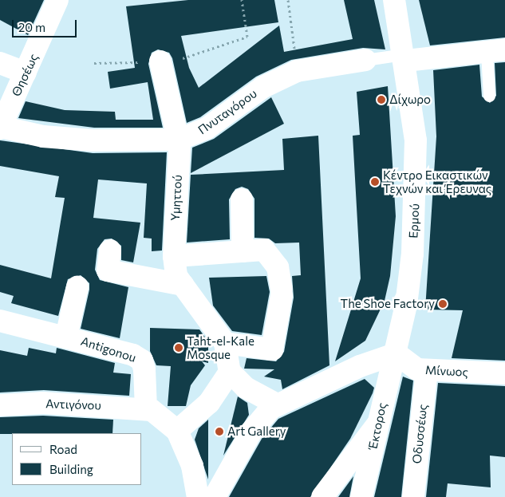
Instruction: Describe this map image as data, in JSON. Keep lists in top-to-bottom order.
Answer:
{
  "streets": {
    "street": [
      "Θησέως",
      "Πνυταγόρου",
      "Υμηττού",
      "Ερμού",
      "Antigonou",
      "Μίνωος",
      "Αντιγόνου",
      "Έκτορος",
      "Οδυσσέως"
    ]
  },
  "crossings": [
    ["Θησέως", "Πνυταγόρου"],
    ["Πνυταγόρου", "Υμηττού"],
    ["Πνυταγόρου", "Ερμού"],
    ["Ερμού", "Μίνωος"],
    ["Ερμού", "Έκτορος"],
    ["Antigonou", "Αντιγόνου"],
    ["Μίνωος", "Έκτορος"],
    ["Μίνωος", "Οδυσσέως"]
  ],
  "places": [
    "Δίχωρο",
    "Κέντρο Εικαστικών Τεχνών και Έρευνας",
    "The Shoe Factory",
    "Taht-el-Kale Mosque",
    "Art Gallery"
  ],
  "legend": ["Road", "Building"],
  "scale_bar": "20 m"
}
